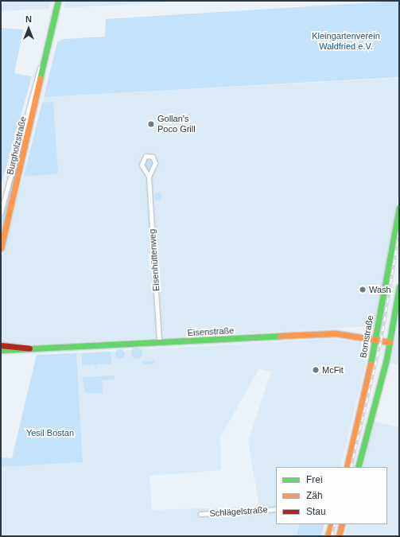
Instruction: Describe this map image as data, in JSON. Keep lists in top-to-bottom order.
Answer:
{
  "streets": {
    "street": [
      "Burgholzstraße",
      "Eisenhüttenweg",
      "Eisenstraße",
      "Bornstraße",
      "Schlägelstraße"
    ]
  },
  "crossings": [
    ["Eisenhüttenweg", "Eisenstraße"],
    ["Eisenstraße", "Bornstraße"]
  ],
  "parks": ["Kleingartenverein Waldfried e.V.", "Yesil Bostan"],
  "places": ["Gollan's Poco Grill", "Wash", "McFit"],
  "legend": ["Frei", "Zäh", "Stau"],
  "north": "top"
}
